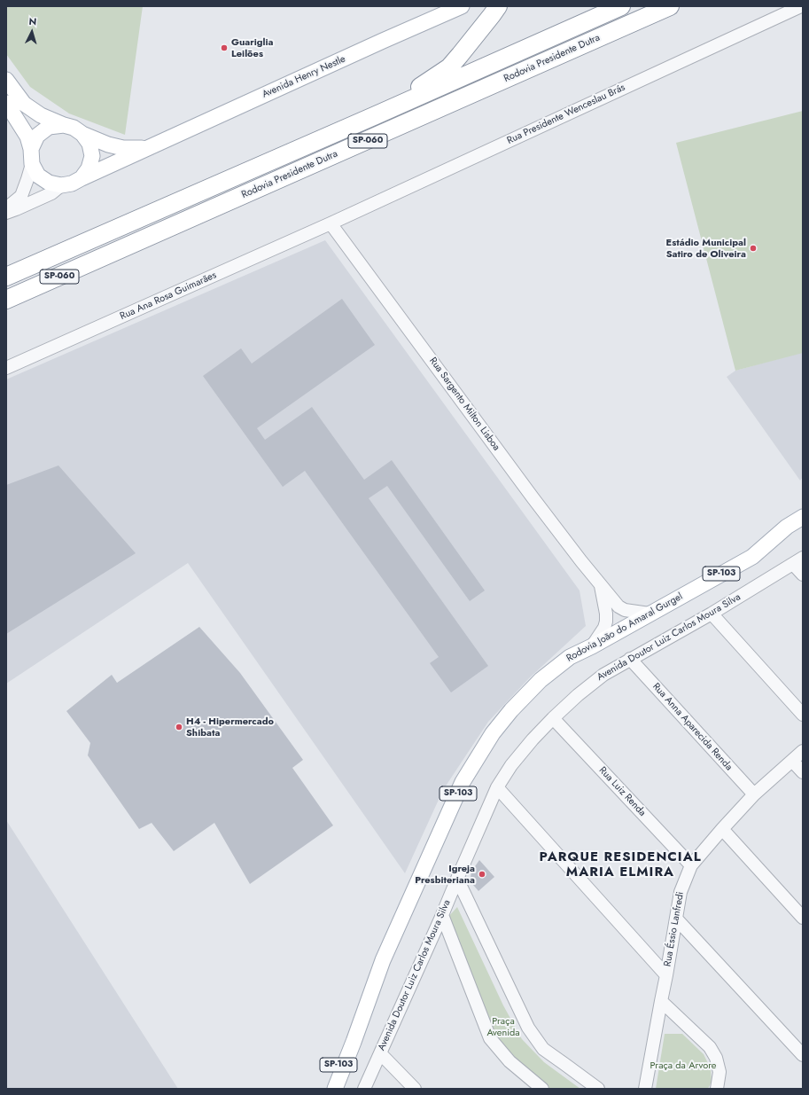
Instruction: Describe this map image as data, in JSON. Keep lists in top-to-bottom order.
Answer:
{
  "streets": {
    "highway": ["Rodovia Presidente Dutra", "SP-060"],
    "main road": ["Avenida Henry Nestle", "SP-103", "Rodovia João do Amaral Gurgel"],
    "street": [
      "Rua Presidente Wenceslau Brás",
      "Rua Ana Rosa Guimarães",
      "Rua Sargento Milton Lisboa",
      "Avenida Doutor Luiz Carlos Moura Silva",
      "Rua Anna Aparecida Renda",
      "Rua Luiz Renda",
      "Rua Éssio Lanfredi"
    ]
  },
  "crossings": [
    ["Rua Presidente Wenceslau Brás", "Rua Ana Rosa Guimarães"],
    ["Rua Presidente Wenceslau Brás", "Rua Sargento Milton Lisboa"],
    ["Rua Ana Rosa Guimarães", "Rua Sargento Milton Lisboa"],
    ["Rua Sargento Milton Lisboa", "Rodovia João do Amaral Gurgel"],
    ["Avenida Doutor Luiz Carlos Moura Silva", "Rua Anna Aparecida Renda"],
    ["Avenida Doutor Luiz Carlos Moura Silva", "Rua Luiz Renda"],
    ["Rua Anna Aparecida Renda", "Rua Éssio Lanfredi"],
    ["Rua Luiz Renda", "Rua Éssio Lanfredi"]
  ],
  "districts": ["PARQUE RESIDENCIAL MARIA ELMIRA"],
  "parks": ["Praça Avenida", "Praça da Arvore"],
  "places": [
    "Guariglia Leilões",
    "Estádio Municipal Satiro de Oliveira",
    "H4 - Hipermercado Shibata",
    "Igreja Presbiteriana"
  ],
  "north": "top"
}
